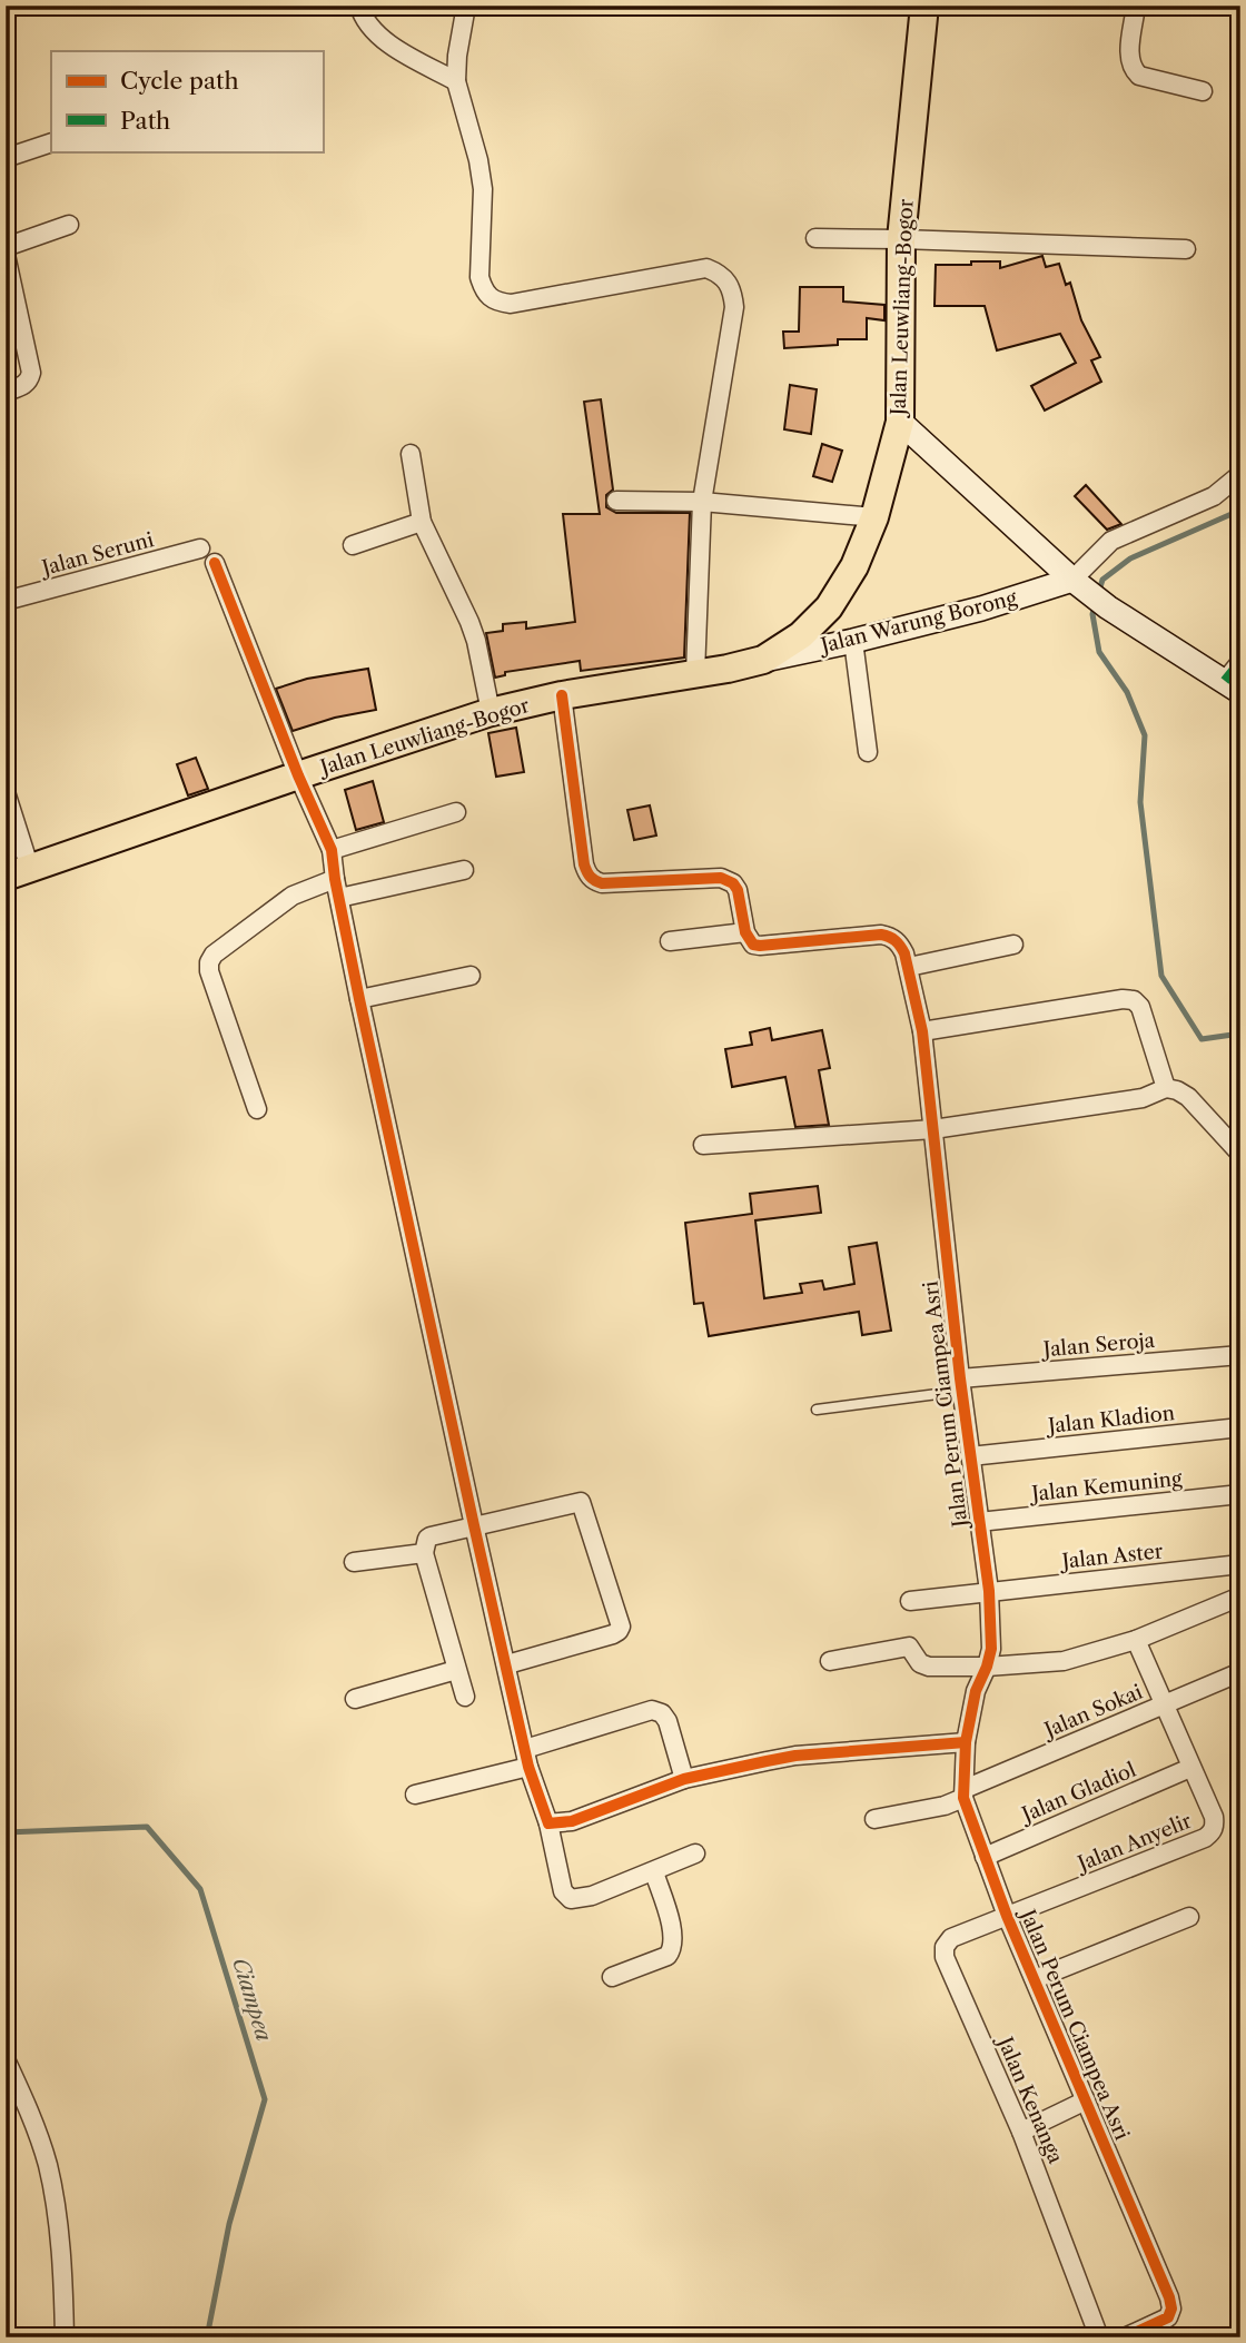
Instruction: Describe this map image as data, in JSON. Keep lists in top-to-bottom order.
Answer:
{
  "streets": {
    "highway": ["Jalan Leuwliang-Bogor"],
    "main road": ["Jalan Warung Borong"],
    "street": [
      "Jalan Seruni",
      "Jalan Seroja",
      "Jalan Perum Ciampea Asri",
      "Jalan Kladion",
      "Jalan Kemuning",
      "Jalan Aster",
      "Jalan Sokai",
      "Jalan Gladiol",
      "Jalan Anyelir",
      "Jalan Kenanga"
    ]
  },
  "crossings": [
    ["Jalan Leuwliang-Bogor", "Jalan Warung Borong"],
    ["Jalan Seroja", "Jalan Perum Ciampea Asri"],
    ["Jalan Perum Ciampea Asri", "Jalan Kladion"],
    ["Jalan Perum Ciampea Asri", "Jalan Kemuning"],
    ["Jalan Perum Ciampea Asri", "Jalan Aster"],
    ["Jalan Perum Ciampea Asri", "Jalan Sokai"],
    ["Jalan Perum Ciampea Asri", "Jalan Gladiol"],
    ["Jalan Perum Ciampea Asri", "Jalan Anyelir"],
    ["Jalan Perum Ciampea Asri", "Jalan Kenanga"],
    ["Jalan Sokai", "Jalan Anyelir"],
    ["Jalan Gladiol", "Jalan Anyelir"],
    ["Jalan Anyelir", "Jalan Kenanga"]
  ],
  "water": ["Ciampea"],
  "legend": ["Cycle path", "Path"]
}
